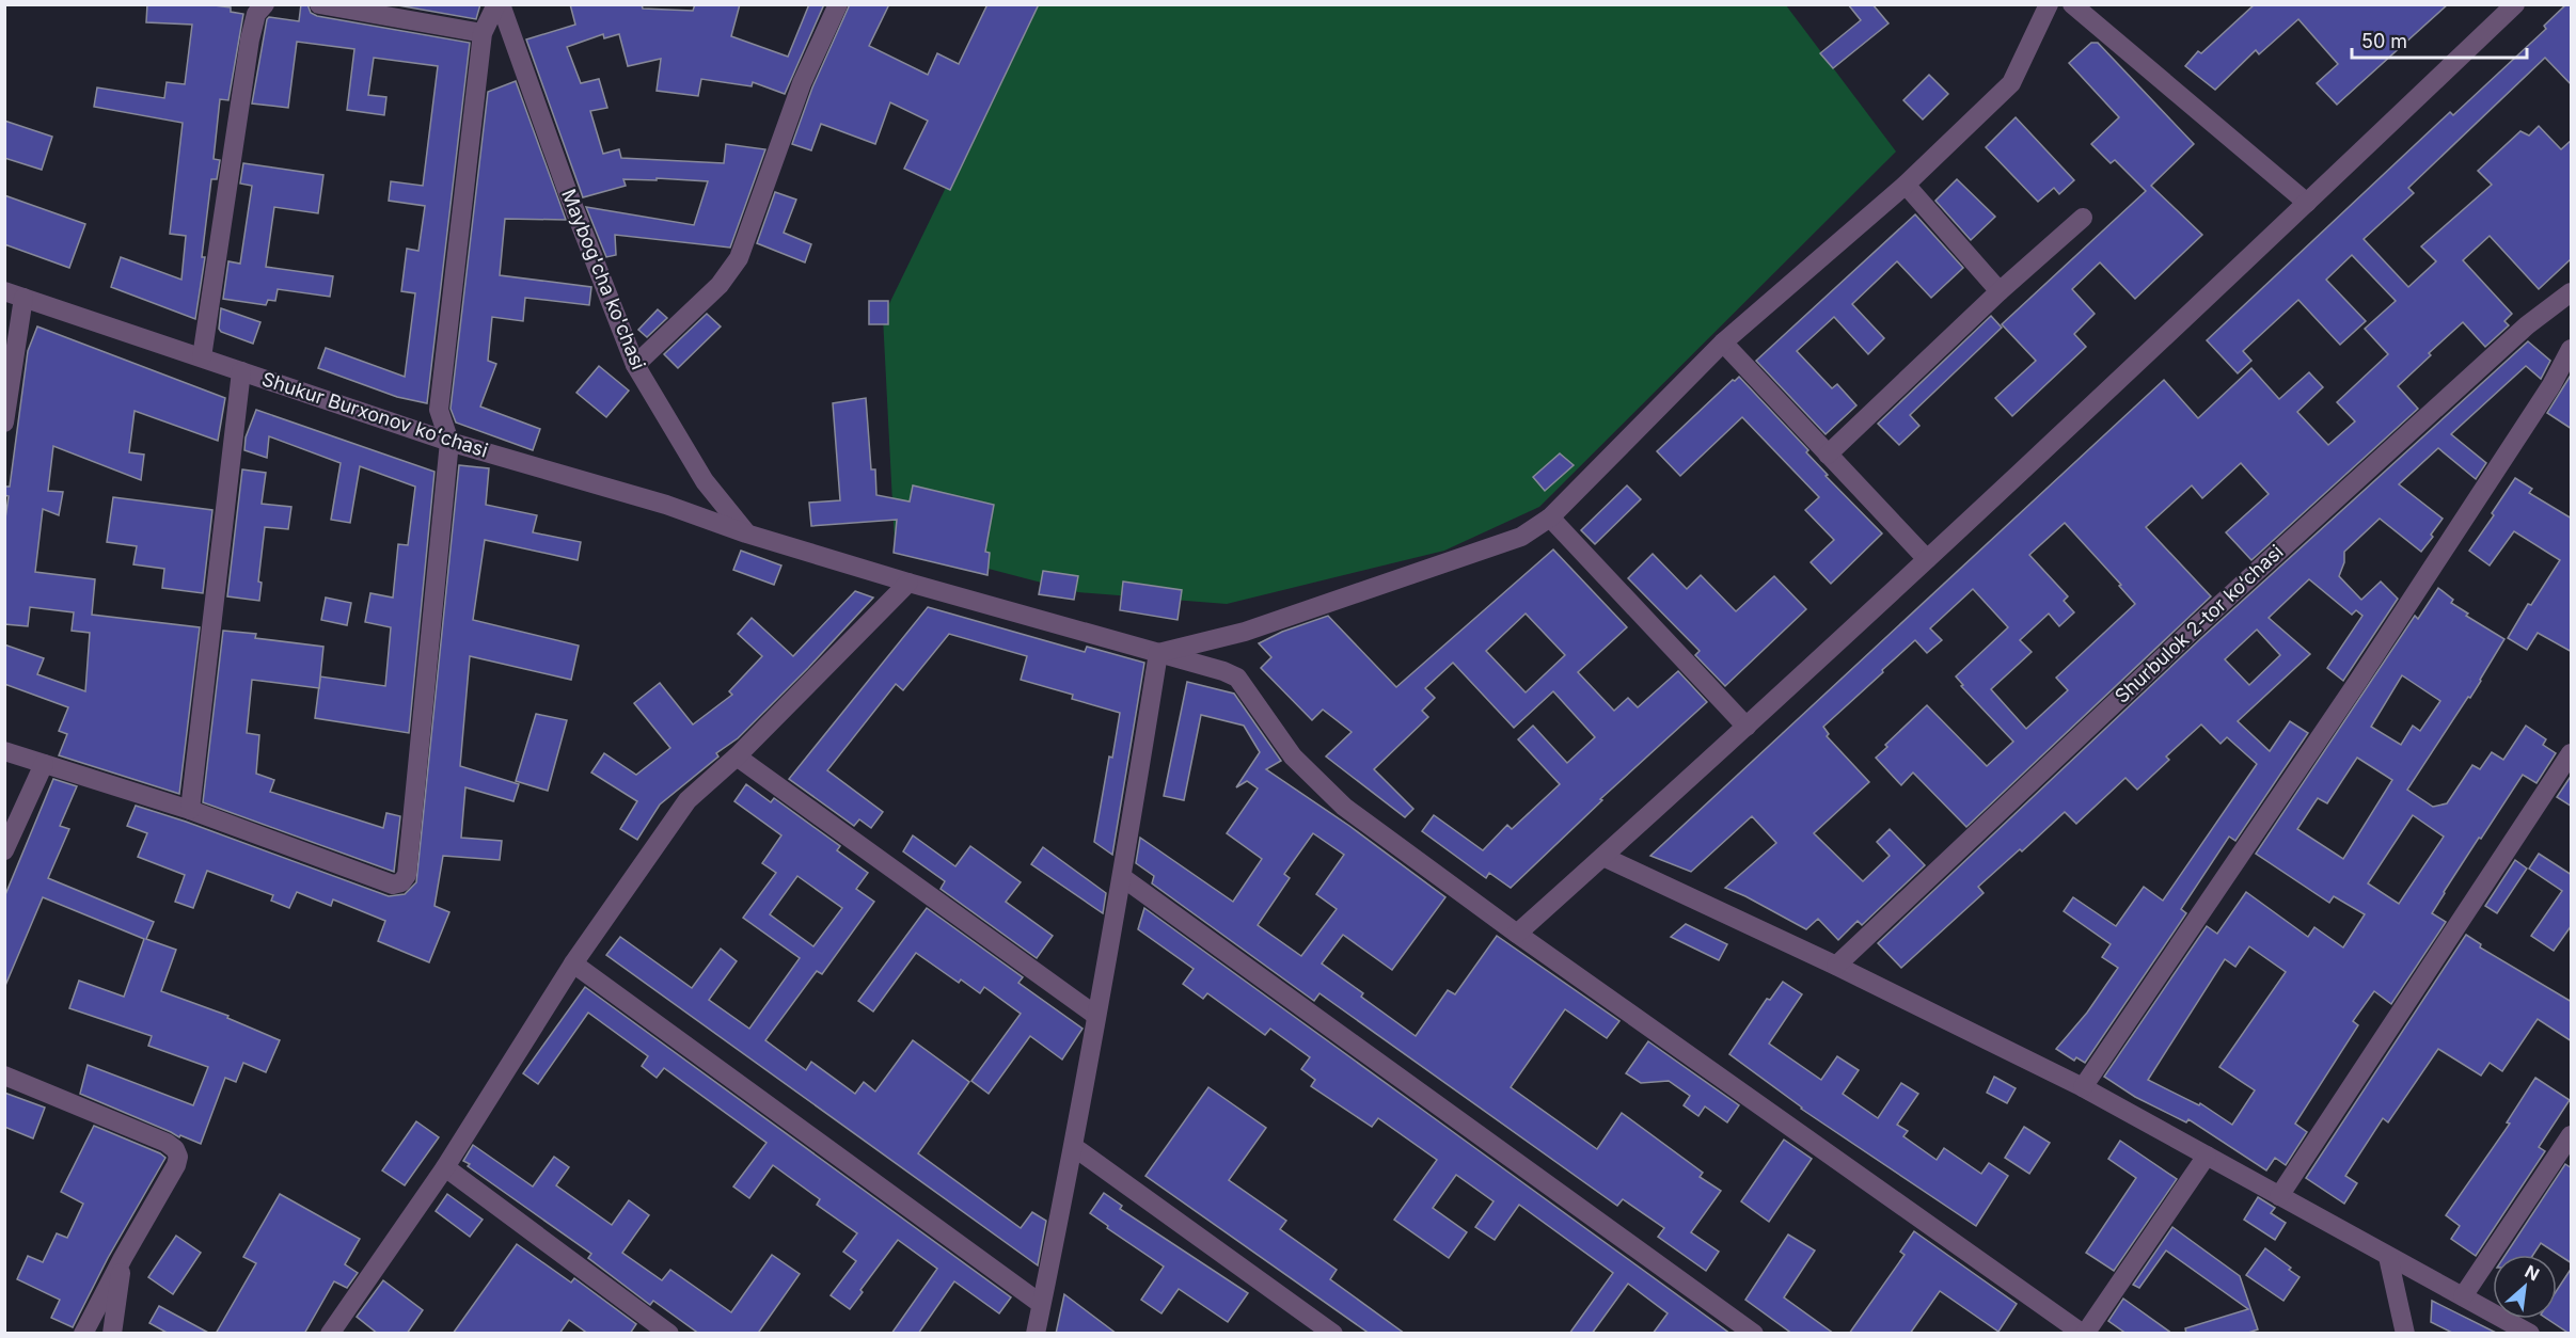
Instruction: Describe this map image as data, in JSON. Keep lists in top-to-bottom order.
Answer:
{
  "streets": {
    "street": ["Maybog'cha ko'chasi", "Shukur Burxonov koʻchasi", "Shurbulok 2-tor ko‘chasi"]
  },
  "crossings": [
    ["Maybog'cha ko'chasi", "Shukur Burxonov koʻchasi"]
  ],
  "scale_bar": "50 m",
  "north": "top right"
}
